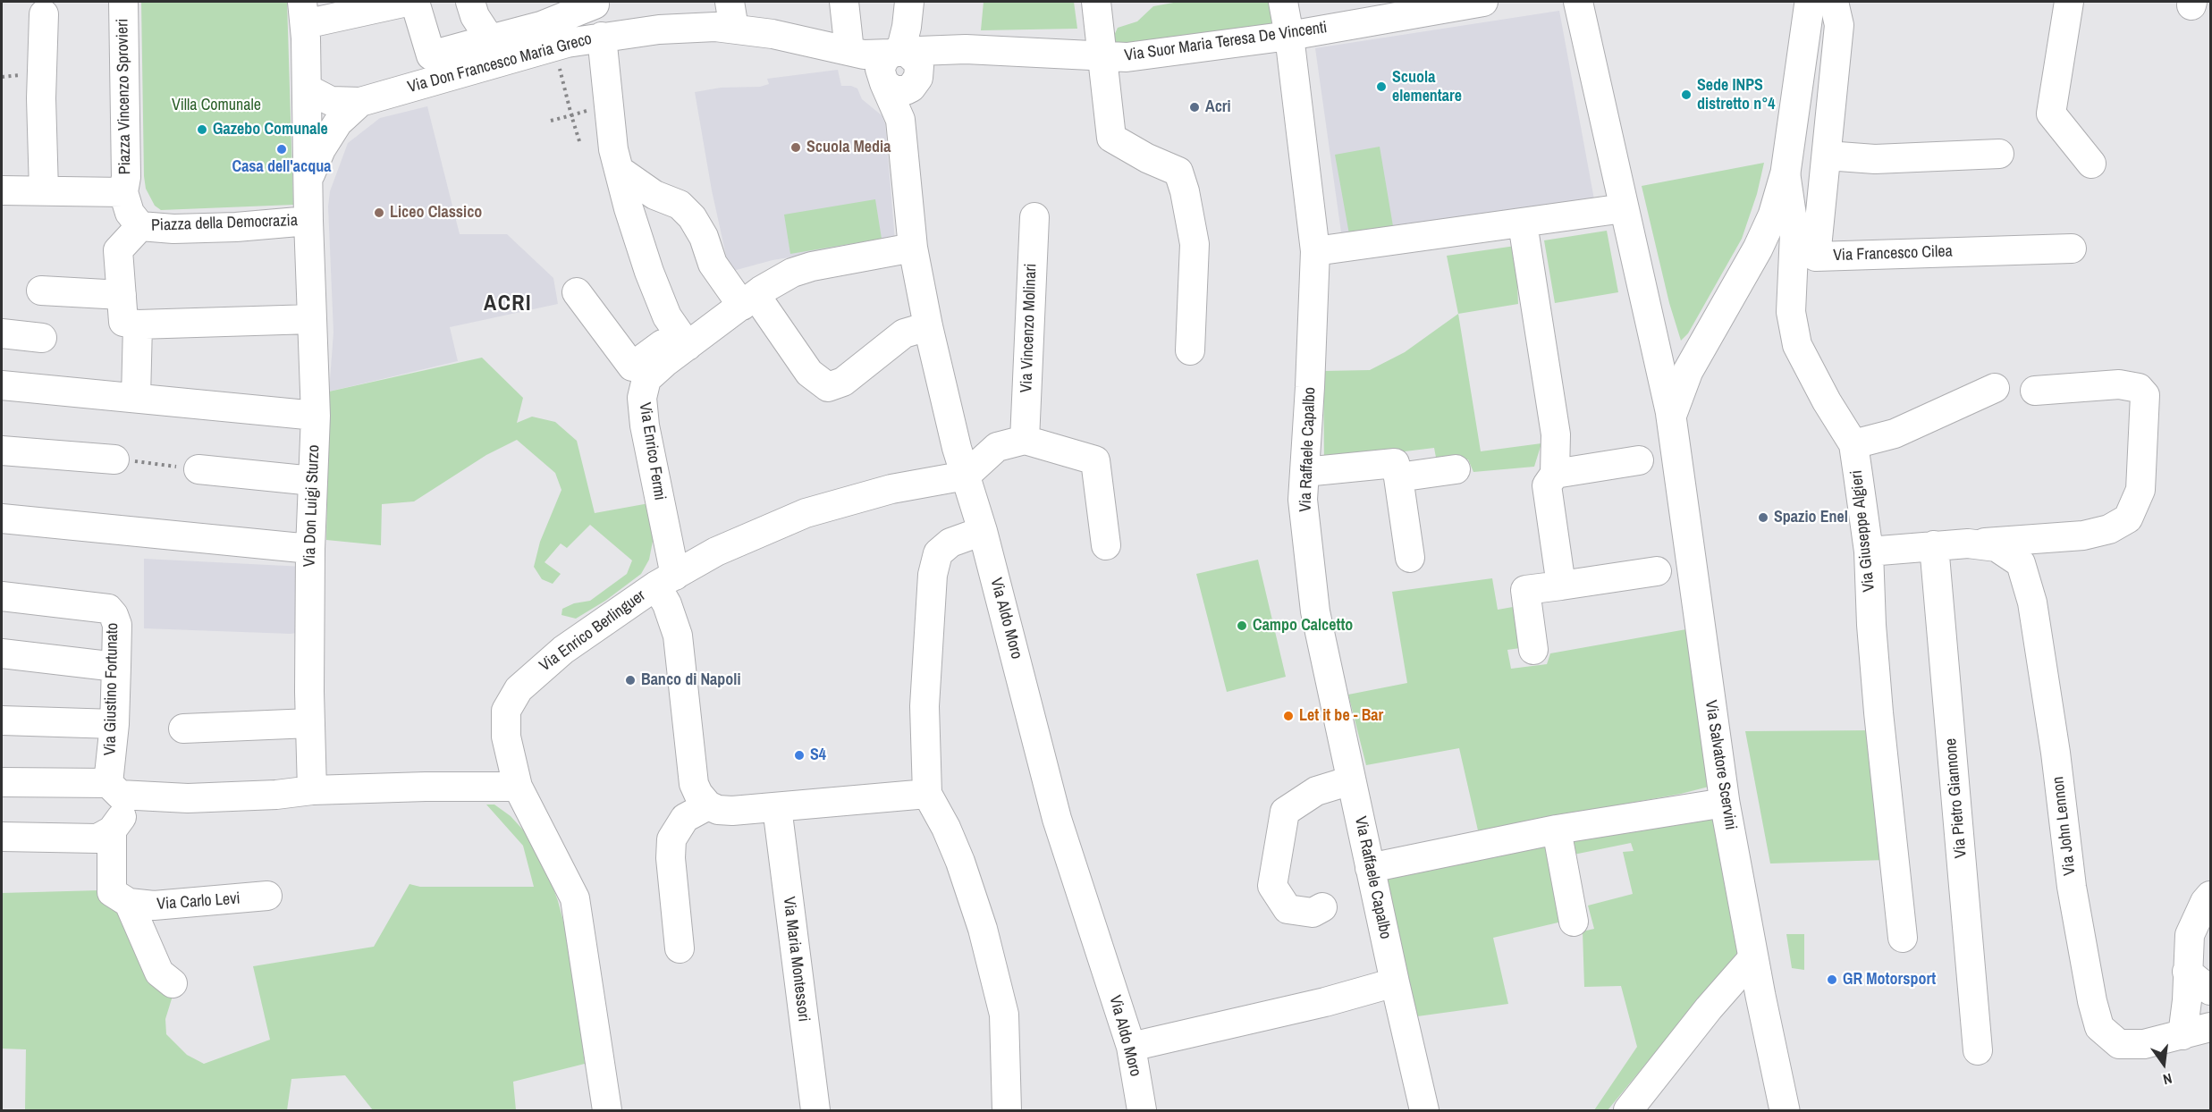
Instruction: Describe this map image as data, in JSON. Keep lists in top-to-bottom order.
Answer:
{
  "streets": {
    "main road": ["Via Salvatore Scervini"],
    "street": [
      "Via Suor Maria Teresa De Vincenti",
      "Via Don Francesco Maria Greco",
      "Piazza Vincenzo Sprovieri",
      "Piazza della Democrazia",
      "Via Francesco Cilea",
      "Via Vincenzo Molinari",
      "Via Raffaele Capalbo",
      "Via Enrico Fermi",
      "Via Don Luigi Sturzo",
      "Via Giuseppe Algieri",
      "Via Aldo Moro",
      "Via Enrico Berlinguer",
      "Via Giustino Fortunato",
      "Via Pietro Giannone",
      "Via John Lennon",
      "Via Carlo Levi",
      "Via Maria Montessori"
    ]
  },
  "crossings": [
    ["Via Suor Maria Teresa De Vincenti", "Via Don Francesco Maria Greco"],
    ["Via Suor Maria Teresa De Vincenti", "Via Raffaele Capalbo"],
    ["Via Suor Maria Teresa De Vincenti", "Via Aldo Moro"],
    ["Via Don Francesco Maria Greco", "Via Aldo Moro"],
    ["Piazza Vincenzo Sprovieri", "Piazza della Democrazia"],
    ["Piazza della Democrazia", "Via Don Luigi Sturzo"],
    ["Via Enrico Fermi", "Via Enrico Berlinguer"],
    ["Via Giuseppe Algieri", "Via John Lennon"],
    ["Via Aldo Moro", "Via Enrico Berlinguer"],
    ["Via Giustino Fortunato", "Via Carlo Levi"],
    ["Via Pietro Giannone", "Via John Lennon"]
  ],
  "districts": ["ACRI"],
  "parks": ["Villa Comunale"],
  "places": [
    "Scuola elementare",
    "Sede INPS distretto n°4",
    "Acri",
    "Gazebo Comunale",
    "Scuola Media",
    "Casa dell'acqua",
    "Liceo Classico",
    "Spazio Enel",
    "Campo Calcetto",
    "Banco di Napoli",
    "Let it be - Bar",
    "S4",
    "GR Motorsport"
  ],
  "north": "bottom"
}
